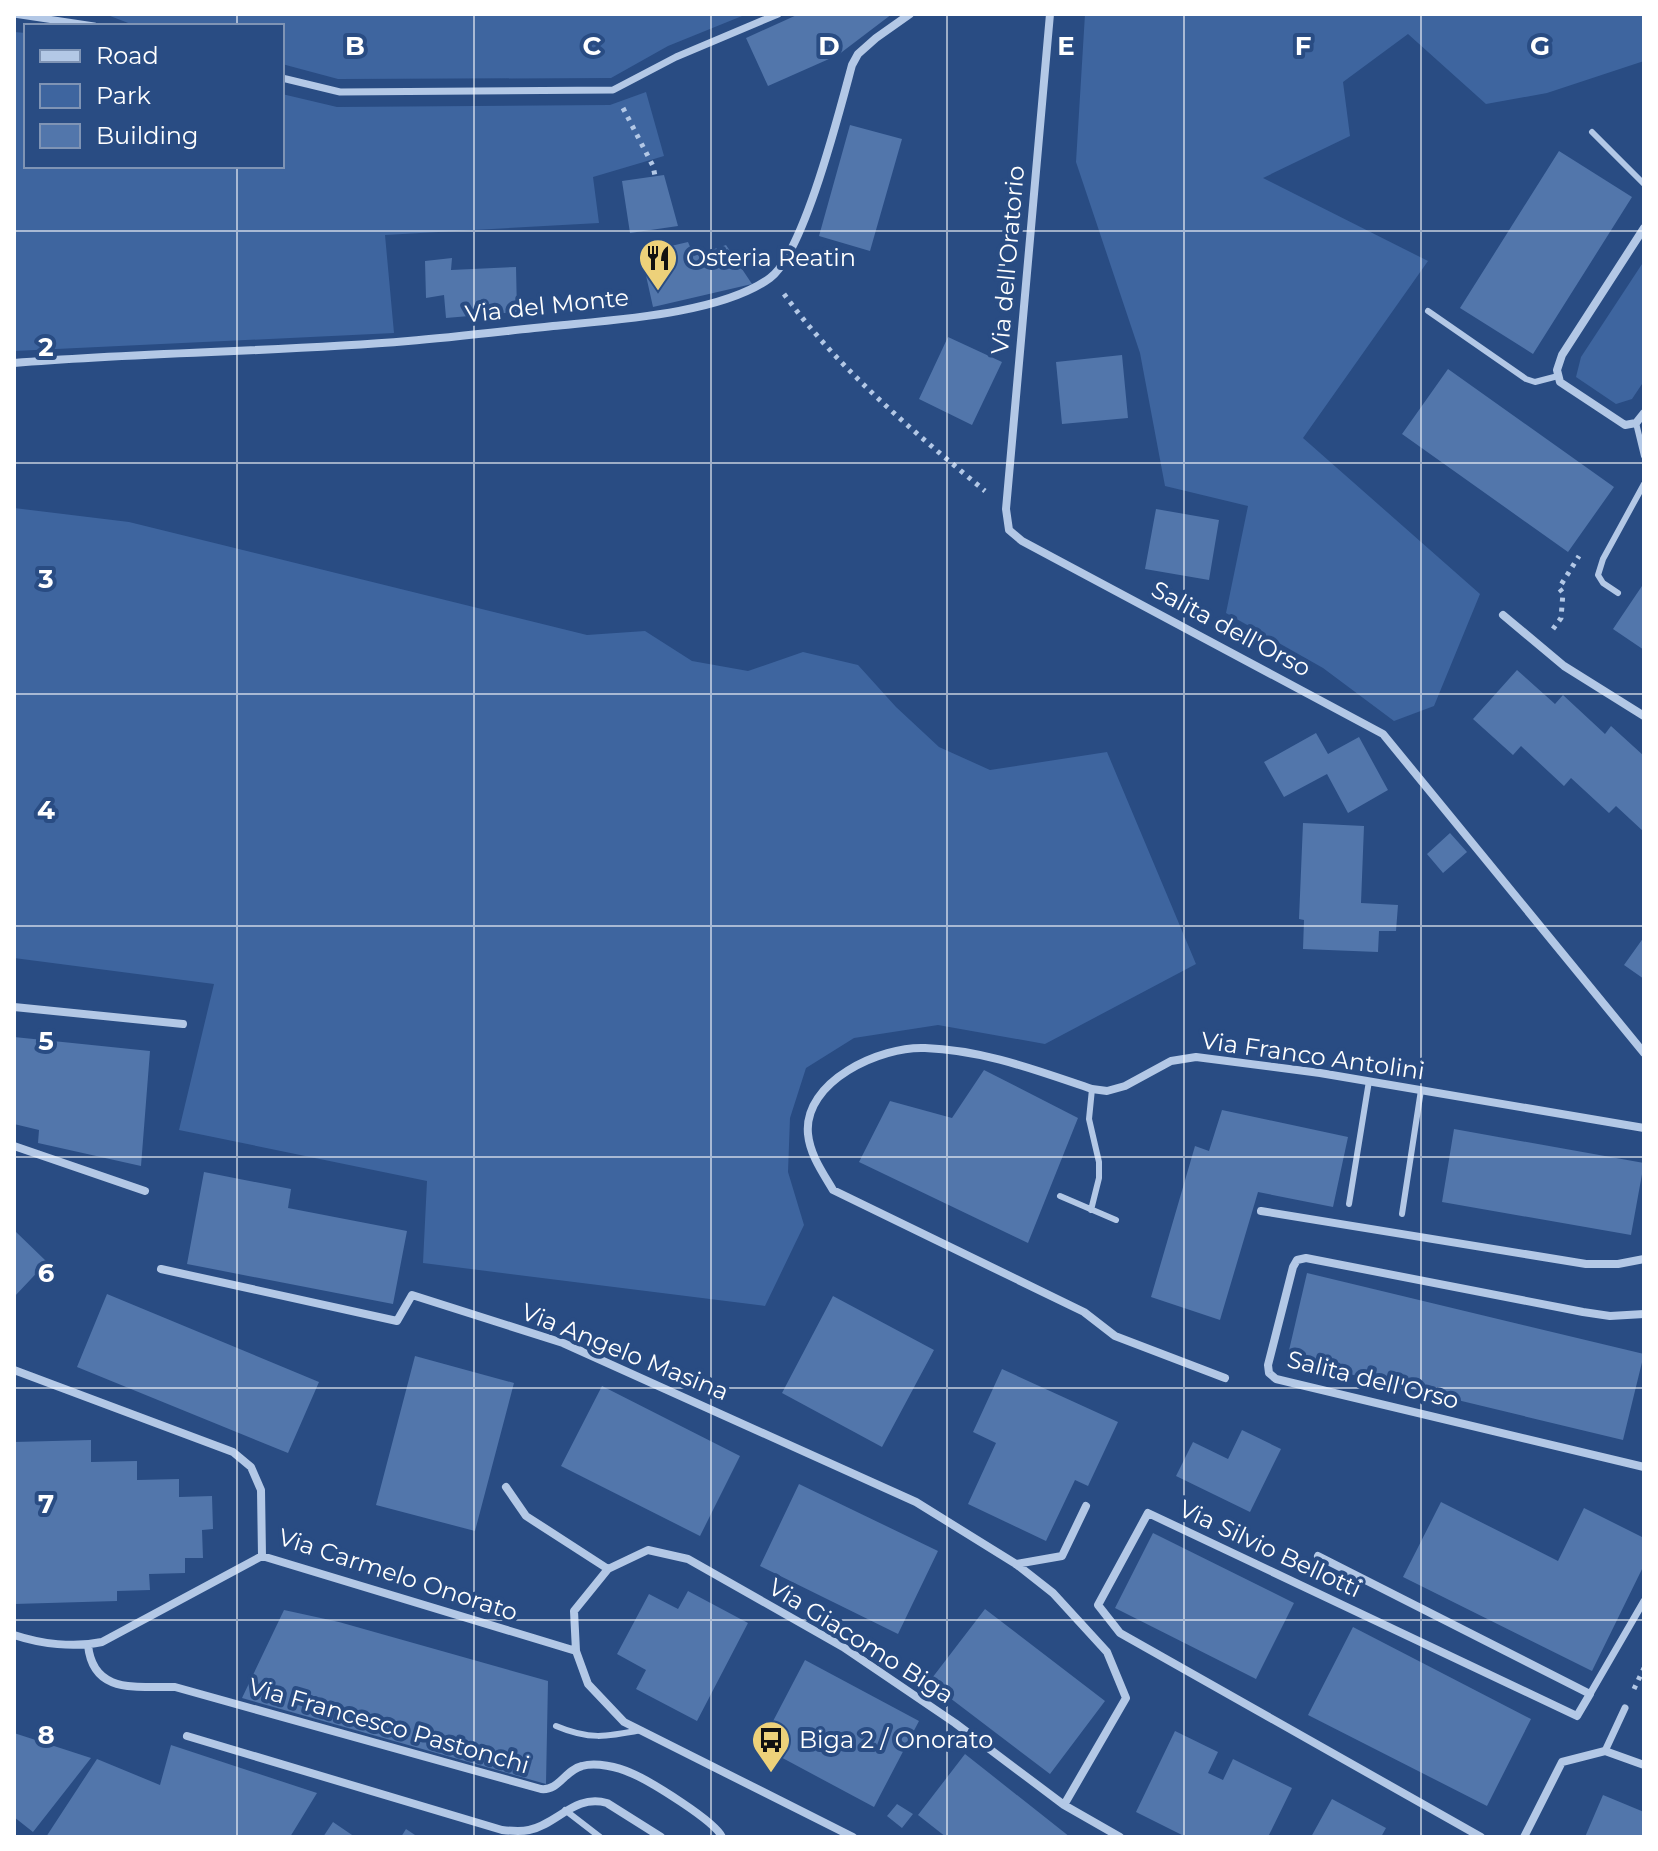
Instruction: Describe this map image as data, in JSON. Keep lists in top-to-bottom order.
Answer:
{
  "streets": {
    "street": [
      "Via dell'Oratorio",
      "Via del Monte",
      "Salita dell'Orso",
      "Via Franco Antolini",
      "Via Angelo Masina",
      "Via Silvio Bellotti",
      "Via Carmelo Onorato",
      "Via Giacomo Biga",
      "Via Francesco Pastonchi"
    ]
  },
  "crossings": [
    ["Via dell'Oratorio", "Salita dell'Orso"],
    ["Via Angelo Masina", "Via Giacomo Biga"],
    ["Via Carmelo Onorato", "Via Giacomo Biga"]
  ],
  "places": {
    "restaurant": ["Osteria Reatin"],
    "bus stop": ["Biga 2 / Onorato"]
  },
  "legend": ["Road", "Park", "Building"],
  "grid": {
    "columns": [
      "B",
      "C",
      "D",
      "E",
      "F",
      "G"
    ],
    "rows": [
      "2",
      "3",
      "4",
      "5",
      "6",
      "7",
      "8"
    ]
  }
}
